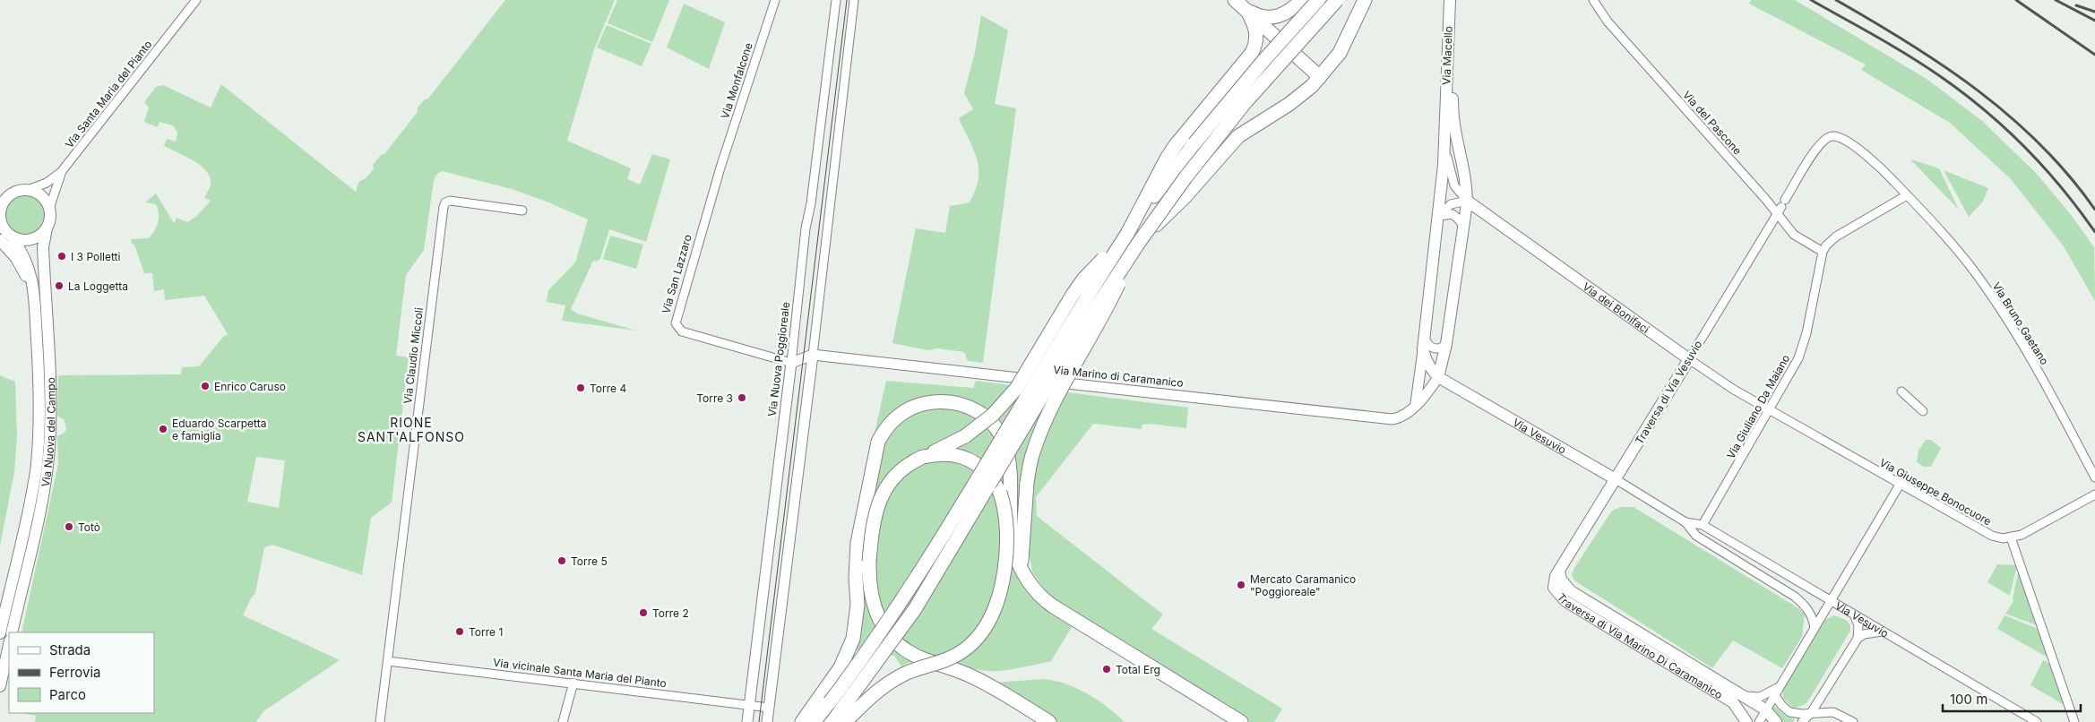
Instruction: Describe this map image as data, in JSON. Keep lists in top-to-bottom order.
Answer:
{
  "streets": {
    "main road": [
      "Via Macello",
      "Via dei Bonifaci",
      "Via Nuova Poggioreale",
      "Via Marino di Caramanico",
      "Traversa di Via Vesuvio",
      "Via Nuova del Campo",
      "Via Vesuvio",
      "Traversa di Via Marino Di Caramanico"
    ],
    "street": [
      "Via Monfalcone",
      "Via Santa Maria del Pianto",
      "Via del Pascone",
      "Via San Lazzaro",
      "Via Bruno Gaetano",
      "Via Claudio Miccoli",
      "Via Giuliano Da Maiano",
      "Via Giuseppe Bonocuore",
      "Via vicinale Santa Maria del Pianto"
    ]
  },
  "crossings": [
    ["Via Monfalcone", "Via San Lazzaro"],
    ["Via Santa Maria del Pianto", "Via Nuova del Campo"],
    ["Via del Pascone", "Traversa di Via Vesuvio"],
    ["Via del Pascone", "Via Giuliano Da Maiano"],
    ["Via San Lazzaro", "Via Nuova Poggioreale"],
    ["Via dei Bonifaci", "Traversa di Via Vesuvio"],
    ["Via dei Bonifaci", "Via Giuliano Da Maiano"],
    ["Via dei Bonifaci", "Via Giuseppe Bonocuore"],
    ["Via Claudio Miccoli", "Via vicinale Santa Maria del Pianto"],
    ["Via Nuova Poggioreale", "Via vicinale Santa Maria del Pianto"],
    ["Via Marino di Caramanico", "Via Vesuvio"],
    ["Traversa di Via Vesuvio", "Via Vesuvio"],
    ["Traversa di Via Vesuvio", "Traversa di Via Marino Di Caramanico"],
    ["Via Giuliano Da Maiano", "Via Vesuvio"],
    ["Via Giuliano Da Maiano", "Via Giuseppe Bonocuore"]
  ],
  "districts": ["RIONE SANT'ALFONSO"],
  "places": [
    "I 3 Polletti",
    "La Loggetta",
    "Enrico Caruso",
    "Torre 4",
    "Torre 3",
    "Eduardo Scarpetta e famiglia",
    "Totò",
    "Torre 5",
    "Mercato Caramanico \"Poggioreale\"",
    "Torre 2",
    "Torre 1",
    "Total Erg"
  ],
  "legend": ["Strada", "Ferrovia", "Parco"],
  "scale_bar": "100 m"
}
